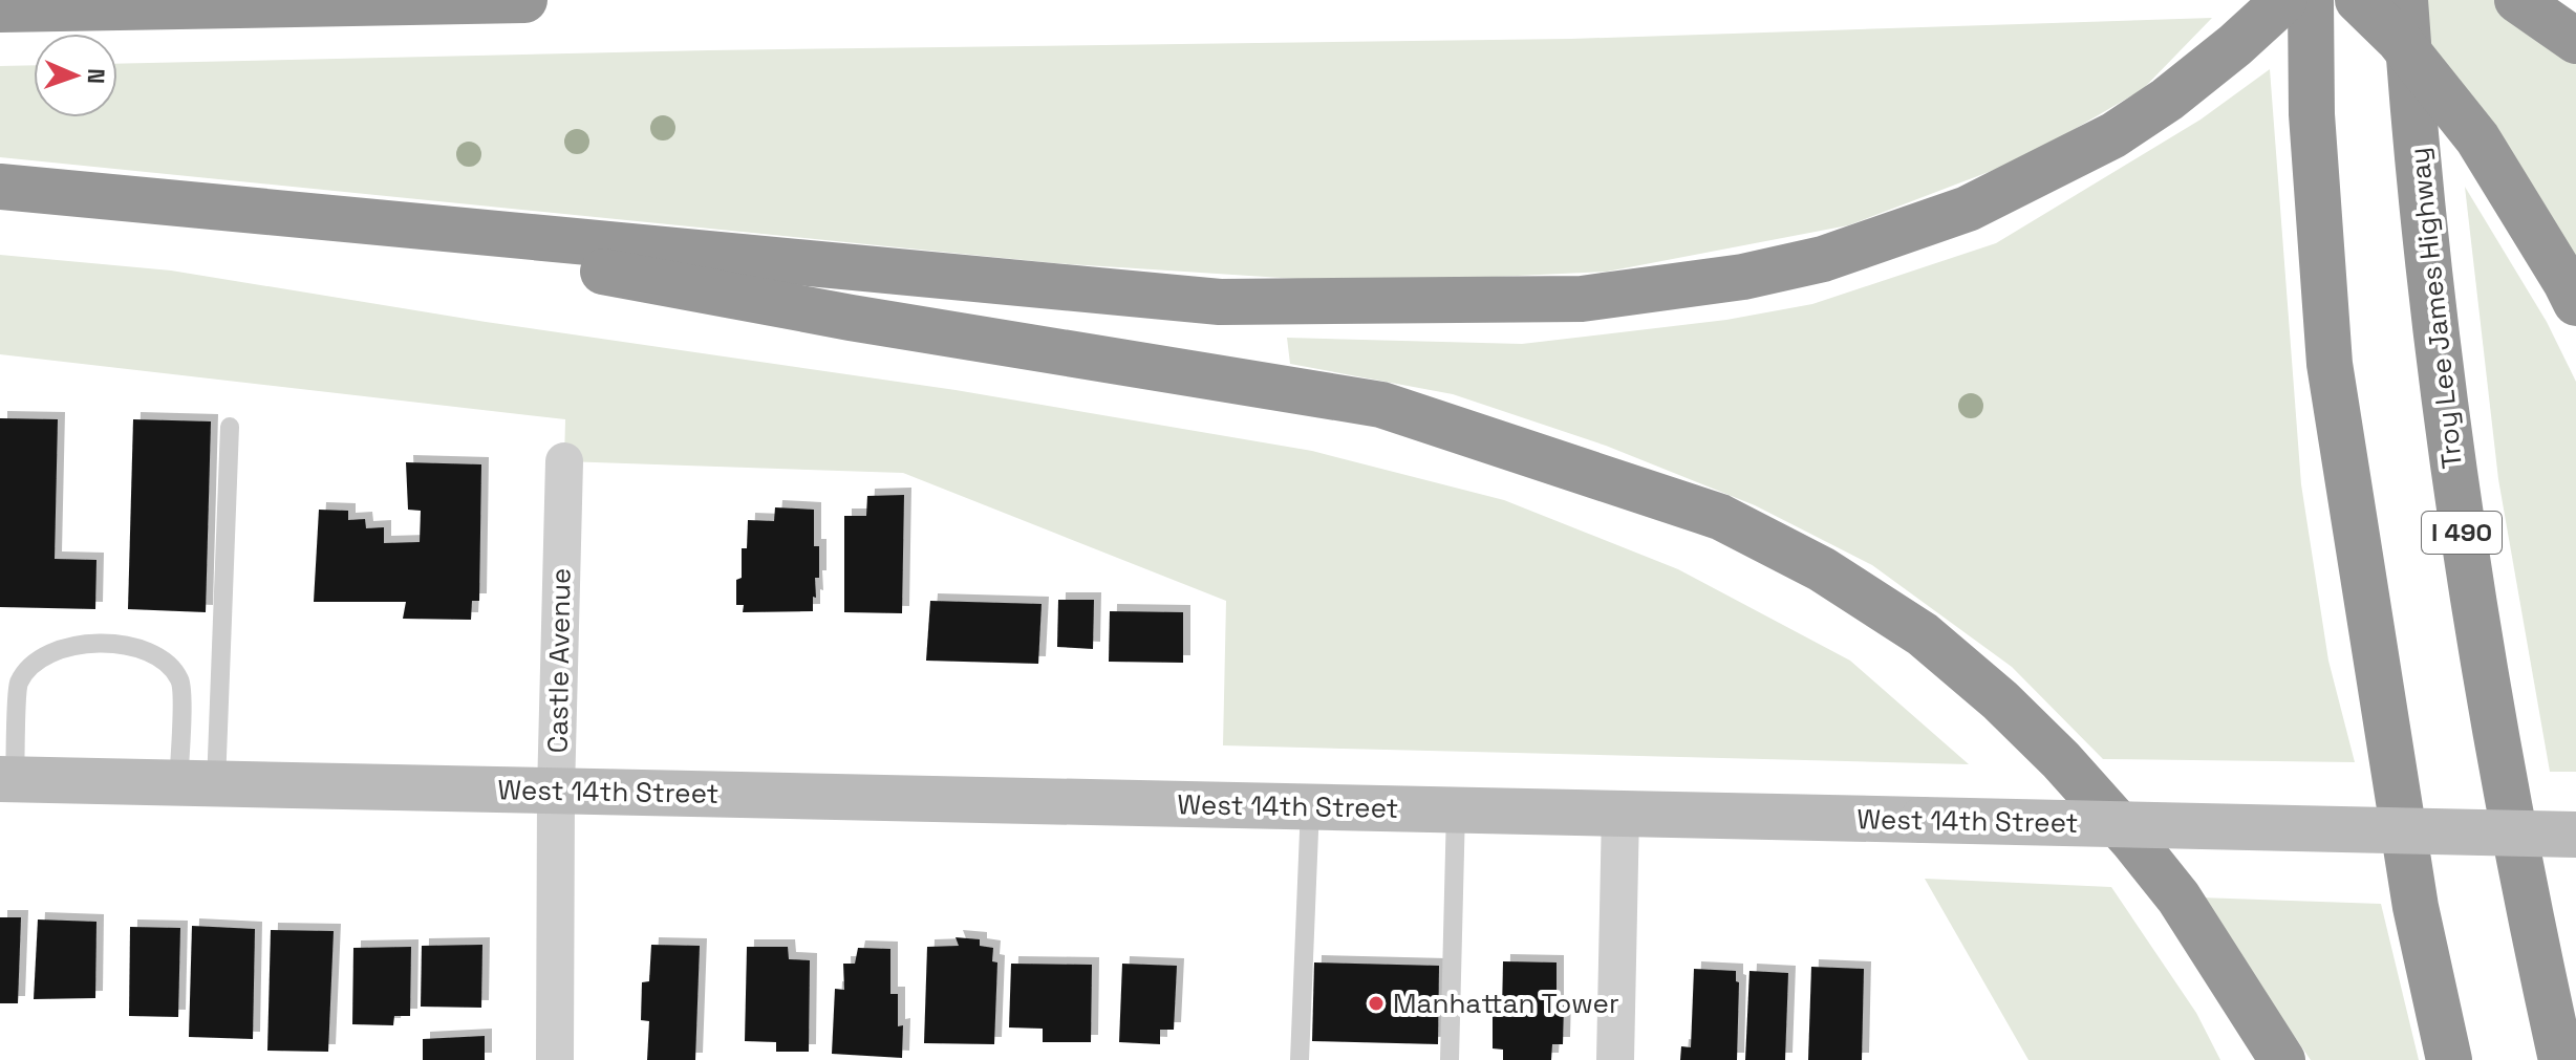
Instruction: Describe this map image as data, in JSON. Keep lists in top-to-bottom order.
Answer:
{
  "streets": {
    "highway": ["Troy Lee James Highway", "I 490"],
    "street": ["Castle Avenue", "West 14th Street"]
  },
  "crossings": [
    ["Castle Avenue", "West 14th Street"]
  ],
  "places": ["Manhattan Tower"],
  "north": "right"
}
